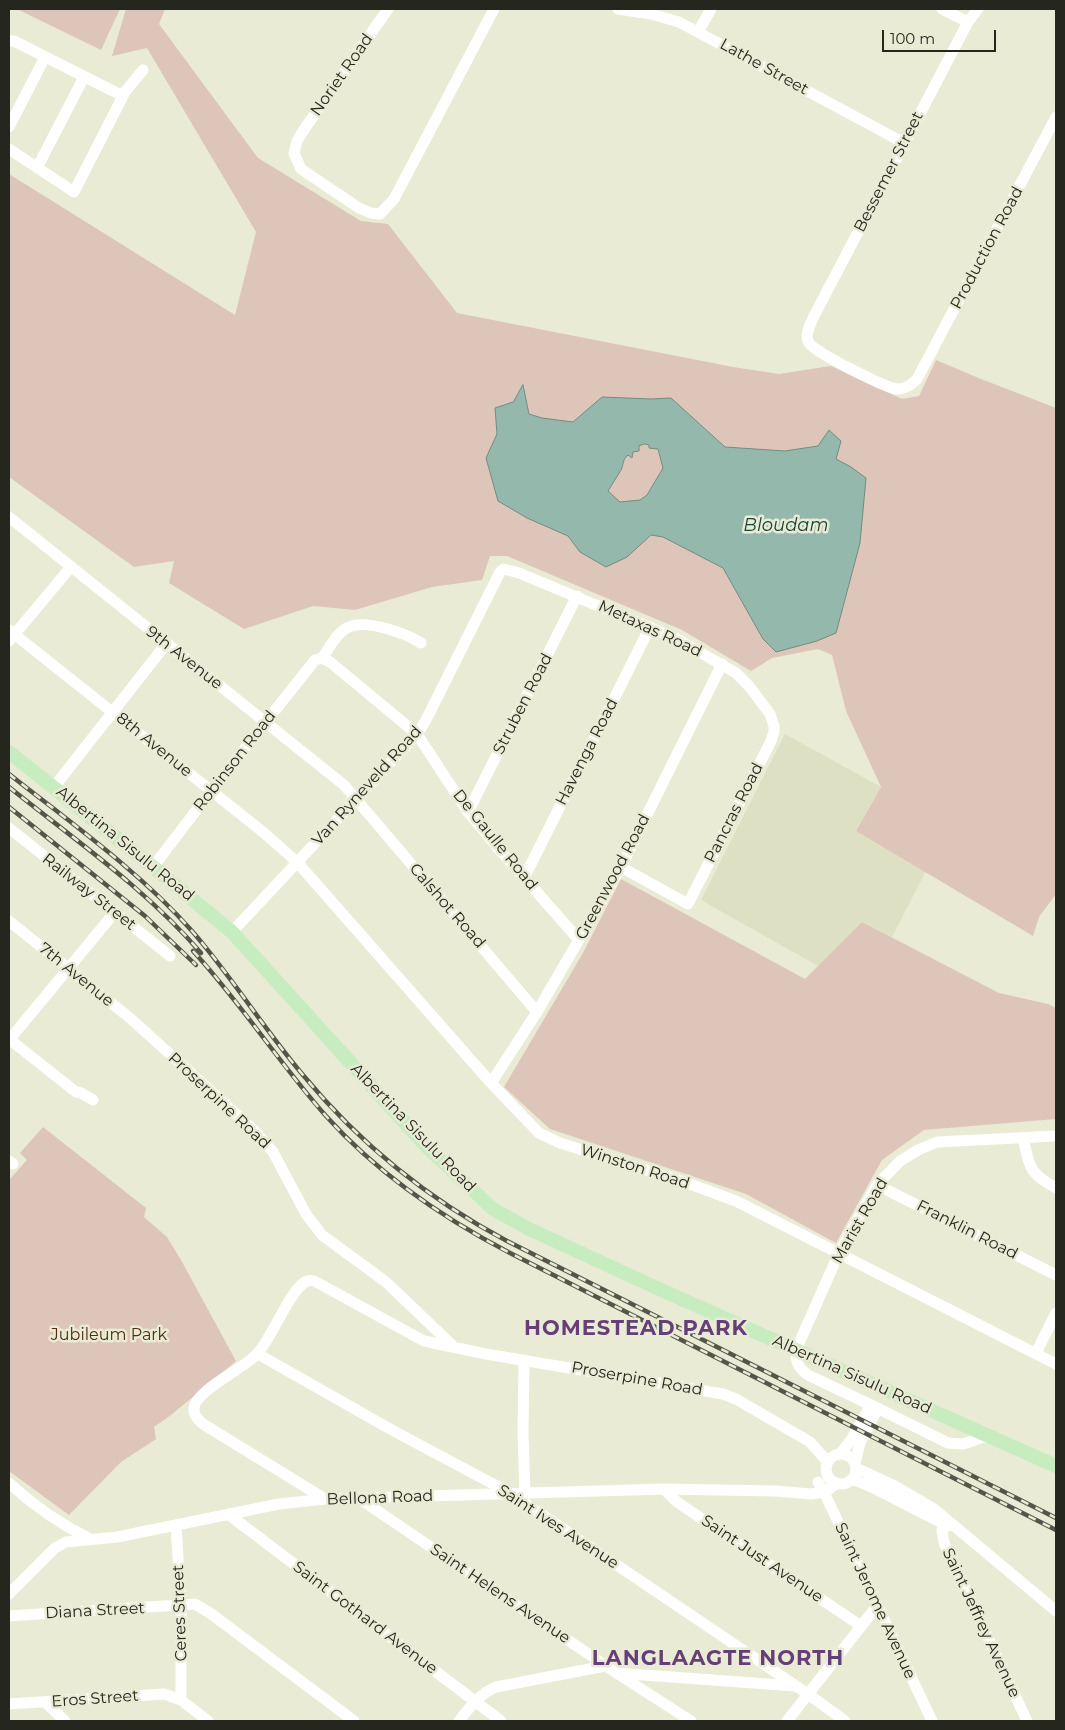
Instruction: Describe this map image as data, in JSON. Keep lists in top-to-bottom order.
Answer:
{
  "streets": {
    "main road": ["Albertina Sisulu Road"],
    "street": [
      "Lathe Street",
      "Noriet Road",
      "Bessemer Street",
      "Production Road",
      "Metaxas Road",
      "9th Avenue",
      "Struben Road",
      "8th Avenue",
      "Havenga Road",
      "Robinson Road",
      "Van Ryneveld Road",
      "Pancras Road",
      "De Gaulle Road",
      "Greenwood Road",
      "Railway Street",
      "Calshot Road",
      "7th Avenue",
      "Proserpine Road",
      "Winston Road",
      "Marist Road",
      "Franklin Road",
      "Bellona Road",
      "Saint Ives Avenue",
      "Saint Just Avenue",
      "Saint Helens Avenue",
      "Saint Jerome Avenue",
      "Diana Street",
      "Ceres Street",
      "Saint Gothard Avenue",
      "Saint Jeffrey Avenue",
      "Eros Street"
    ]
  },
  "crossings": [
    ["Lathe Street", "Bessemer Street"],
    ["Bessemer Street", "Production Road"],
    ["Metaxas Road", "Struben Road"],
    ["Metaxas Road", "Havenga Road"],
    ["Metaxas Road", "Van Ryneveld Road"],
    ["Metaxas Road", "Pancras Road"],
    ["Metaxas Road", "Greenwood Road"],
    ["9th Avenue", "Robinson Road"],
    ["9th Avenue", "Van Ryneveld Road"],
    ["9th Avenue", "Calshot Road"],
    ["Struben Road", "De Gaulle Road"],
    ["8th Avenue", "Robinson Road"],
    ["8th Avenue", "Van Ryneveld Road"],
    ["8th Avenue", "Winston Road"],
    ["Havenga Road", "De Gaulle Road"],
    ["Robinson Road", "De Gaulle Road"],
    ["Robinson Road", "Albertina Sisulu Road"],
    ["Van Ryneveld Road", "De Gaulle Road"],
    ["Van Ryneveld Road", "Albertina Sisulu Road"],
    ["Van Ryneveld Road", "Calshot Road"],
    ["Van Ryneveld Road", "Winston Road"],
    ["Pancras Road", "Greenwood Road"],
    ["De Gaulle Road", "Greenwood Road"],
    ["Albertina Sisulu Road", "Marist Road"],
    ["Greenwood Road", "Calshot Road"],
    ["Greenwood Road", "Winston Road"],
    ["7th Avenue", "Proserpine Road"],
    ["Proserpine Road", "Saint Ives Avenue"],
    ["Proserpine Road", "Saint Jeffrey Avenue"],
    ["Winston Road", "Marist Road"],
    ["Marist Road", "Franklin Road"],
    ["Bellona Road", "Saint Ives Avenue"],
    ["Bellona Road", "Saint Just Avenue"],
    ["Bellona Road", "Saint Helens Avenue"],
    ["Bellona Road", "Saint Jerome Avenue"],
    ["Bellona Road", "Ceres Street"],
    ["Bellona Road", "Saint Gothard Avenue"],
    ["Diana Street", "Ceres Street"],
    ["Ceres Street", "Eros Street"]
  ],
  "districts": ["HOMESTEAD PARK", "LANGLAAGTE NORTH"],
  "water": ["Bloudam"],
  "parks": ["Jubileum Park"],
  "scale_bar": "100 m"
}
